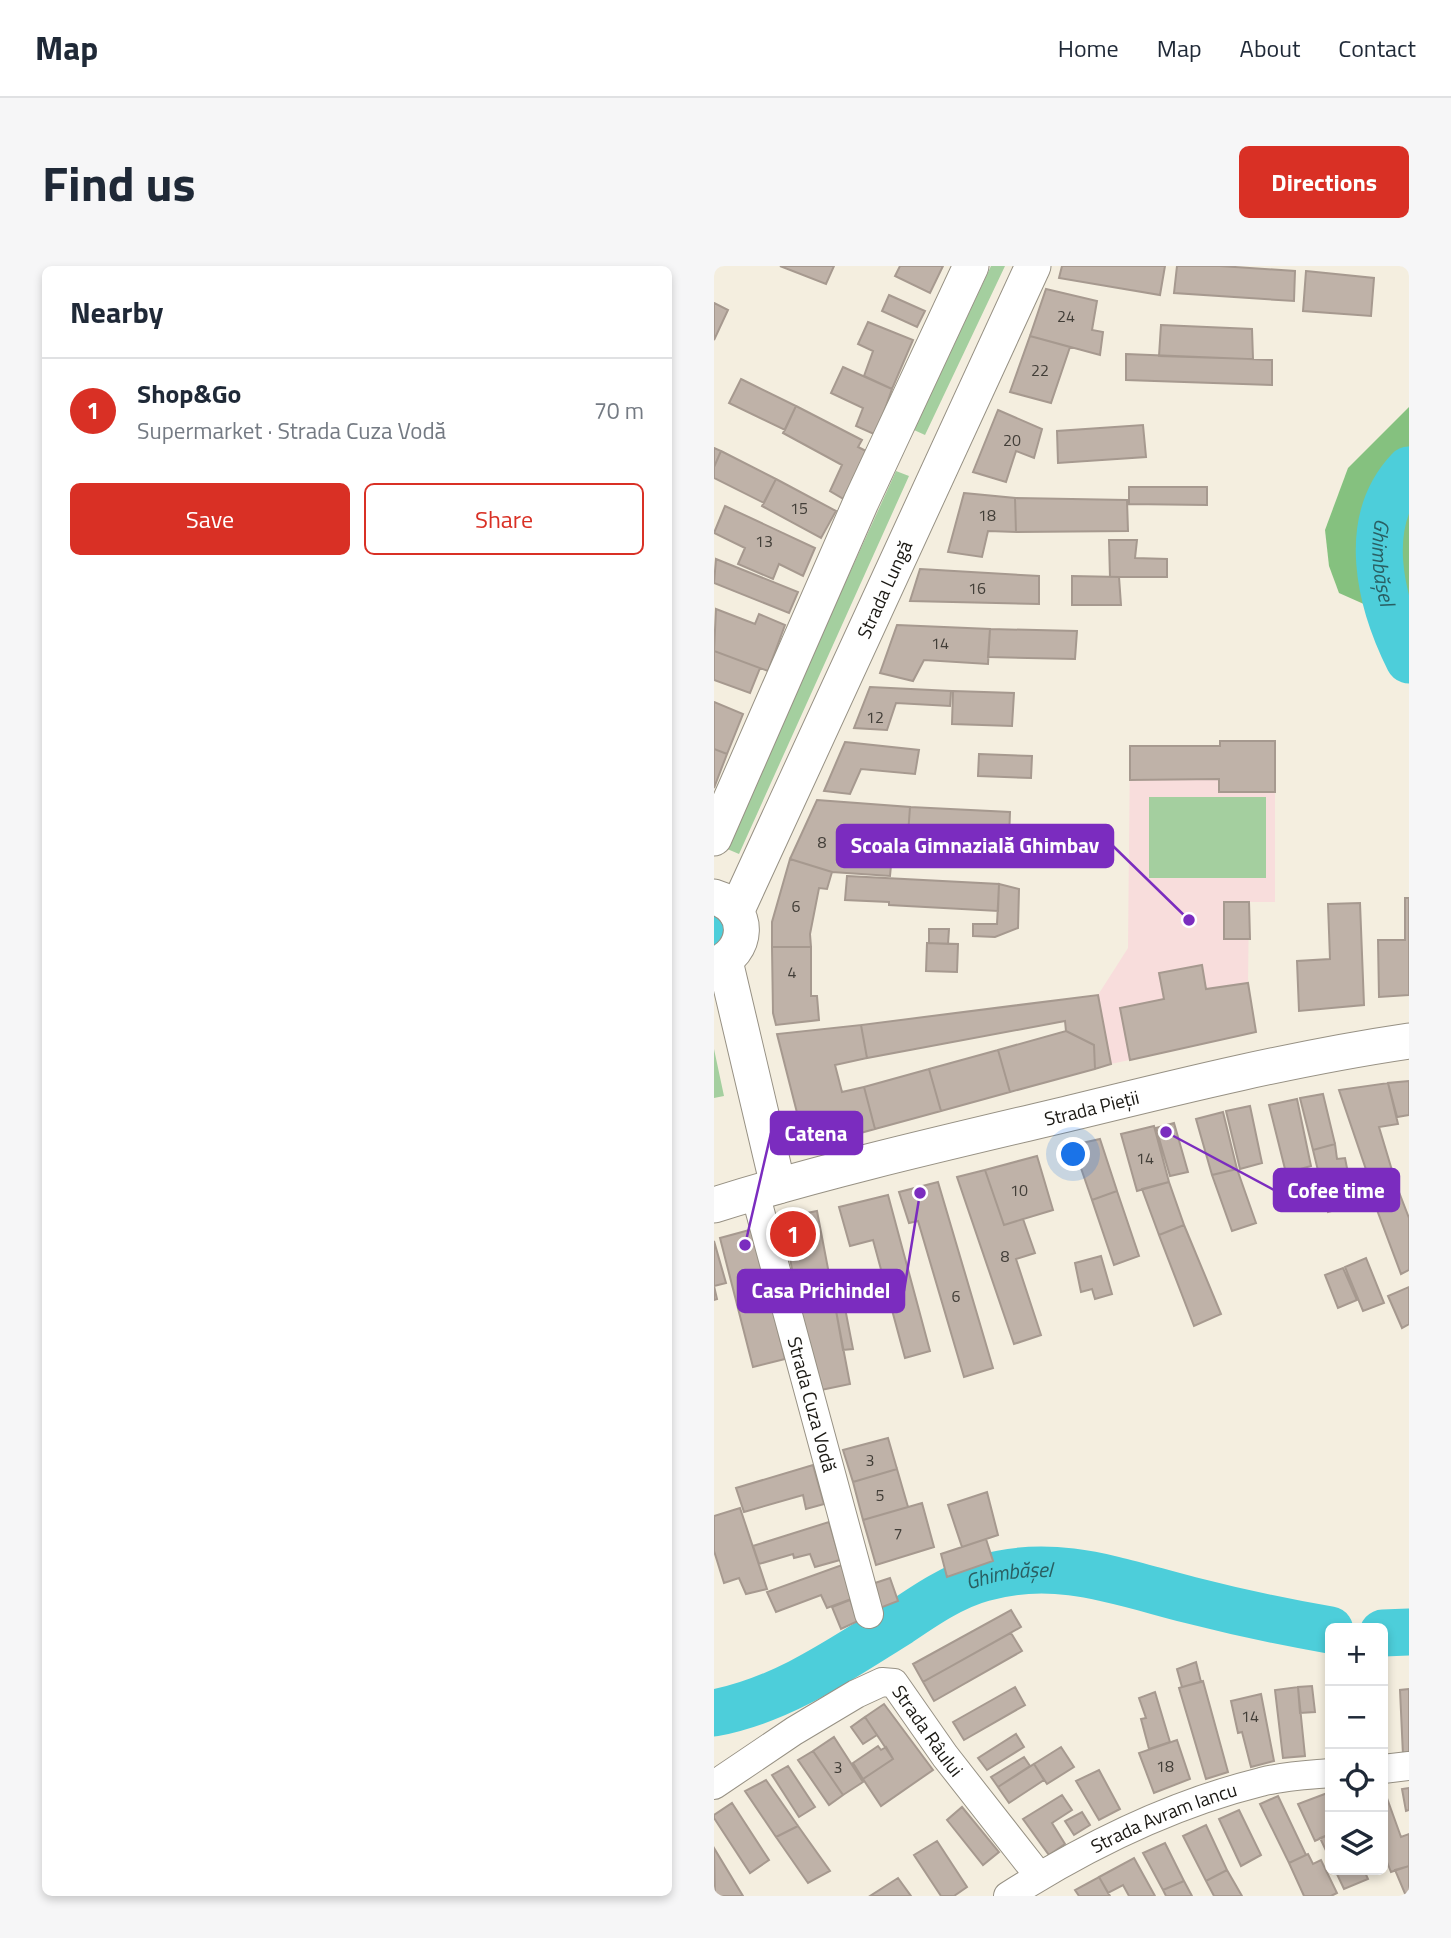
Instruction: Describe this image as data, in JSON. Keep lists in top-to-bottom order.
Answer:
{
  "streets": {
    "street": [
      "Strada Lungă",
      "Strada Pieții",
      "Strada Cuza Vodă",
      "Strada Râului",
      "Strada Avram Iancu"
    ]
  },
  "crossings": [
    ["Strada Pieții", "Strada Cuza Vodă"],
    ["Strada Râului", "Strada Avram Iancu"]
  ],
  "water": ["Ghimbășel"],
  "places": [
    "Scoala Gimnazială Ghimbav",
    "Cofee time",
    "Casa Prichindel",
    "Catena"
  ],
  "house_numbers": [
    "24",
    "22",
    "20",
    "15",
    "18",
    "13",
    "16",
    "14",
    "12",
    "8",
    "6",
    "4",
    "14",
    "10",
    "8",
    "6",
    "3",
    "5",
    "7",
    "14",
    "18",
    "3"
  ],
  "page": {
    "header": "Map",
    "nav": [
      "Home",
      "Map",
      "About",
      "Contact"
    ],
    "title": "Find us",
    "buttons": [
      "Directions",
      ["Save", "Share"]
    ],
    "heading": "Nearby",
    "list": [
      {
        "mark": "1",
        "name": "Shop&Go",
        "note": "Supermarket · Strada Cuza Vodă",
        "value": "70 m"
      }
    ],
    "pins": "1",
    "map_buttons": ["+", "−"]
  }
}
